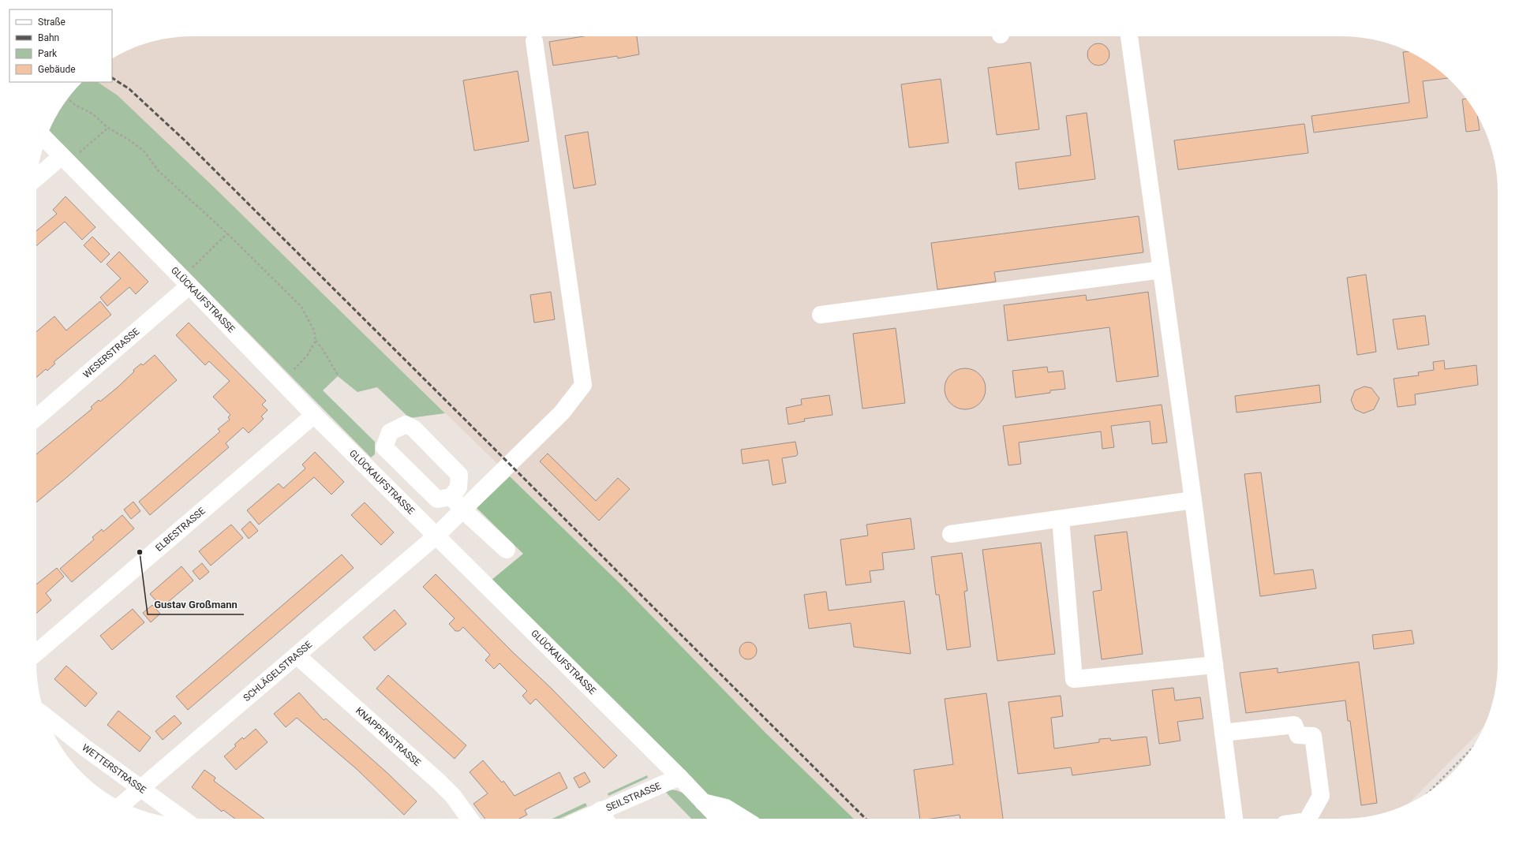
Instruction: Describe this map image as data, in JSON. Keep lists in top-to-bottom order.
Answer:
{
  "streets": {
    "street": [
      "GLÜCKAUFSTRASSE",
      "WESERSTRASSE",
      "ELBESTRASSE",
      "SCHLÄGELSTRASSE",
      "KNAPPENSTRASSE",
      "WETTERSTRASSE",
      "SEILSTRASSE"
    ]
  },
  "crossings": [
    ["GLÜCKAUFSTRASSE", "WESERSTRASSE"],
    ["GLÜCKAUFSTRASSE", "ELBESTRASSE"],
    ["GLÜCKAUFSTRASSE", "SCHLÄGELSTRASSE"],
    ["GLÜCKAUFSTRASSE", "SEILSTRASSE"],
    ["SCHLÄGELSTRASSE", "KNAPPENSTRASSE"],
    ["SCHLÄGELSTRASSE", "WETTERSTRASSE"]
  ],
  "places": ["Gustav Großmann"],
  "legend": [
    "Straße",
    "Bahn",
    "Park",
    "Gebäude"
  ]
}
